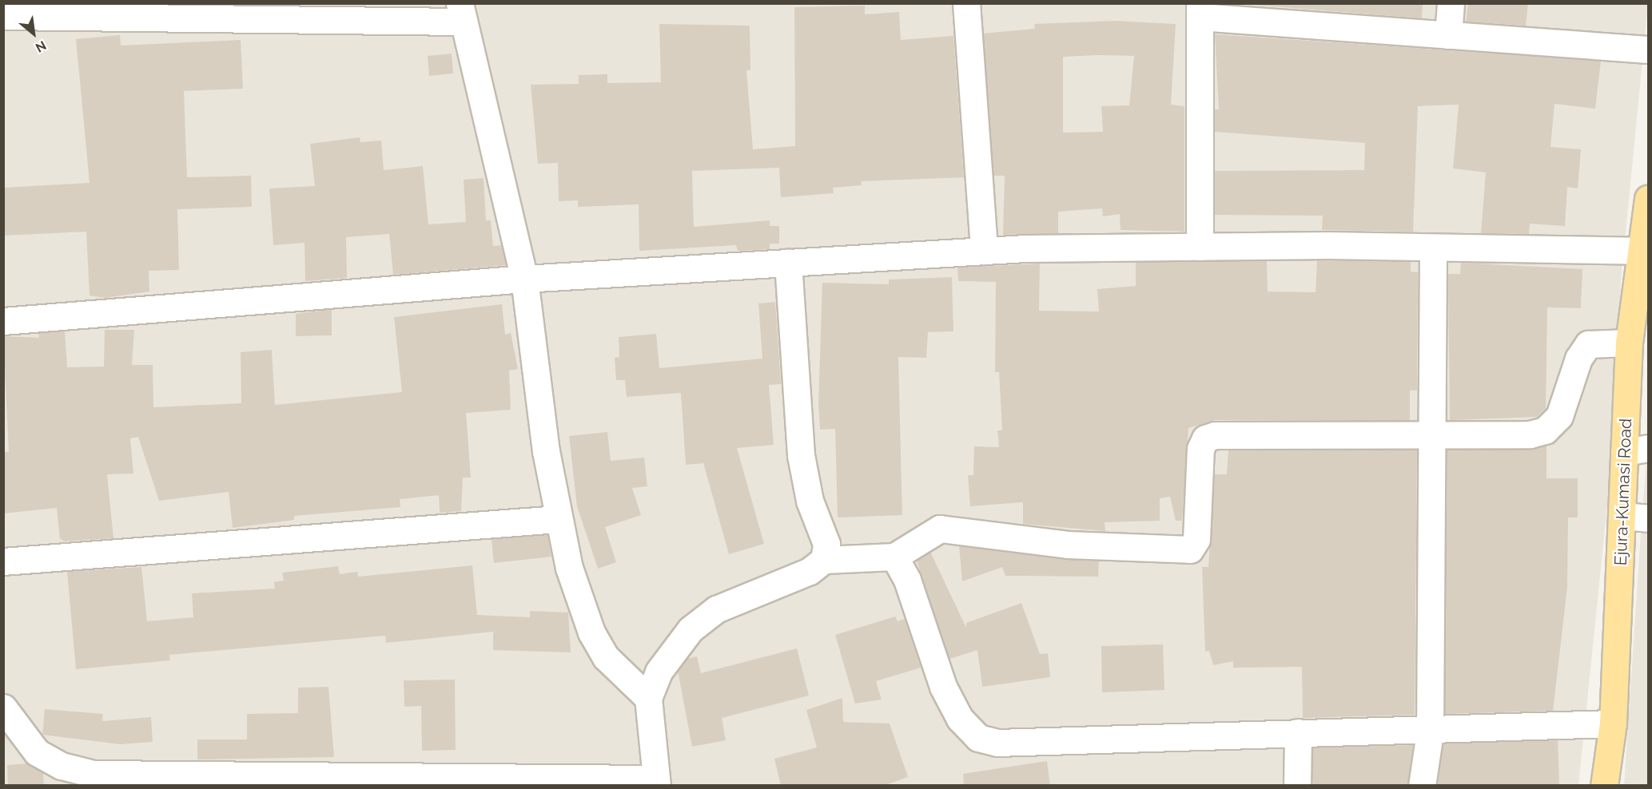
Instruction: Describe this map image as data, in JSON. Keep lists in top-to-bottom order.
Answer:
{
  "streets": {
    "main road": ["Ejura-Kumasi Road"]
  },
  "north": "bottom right"
}
